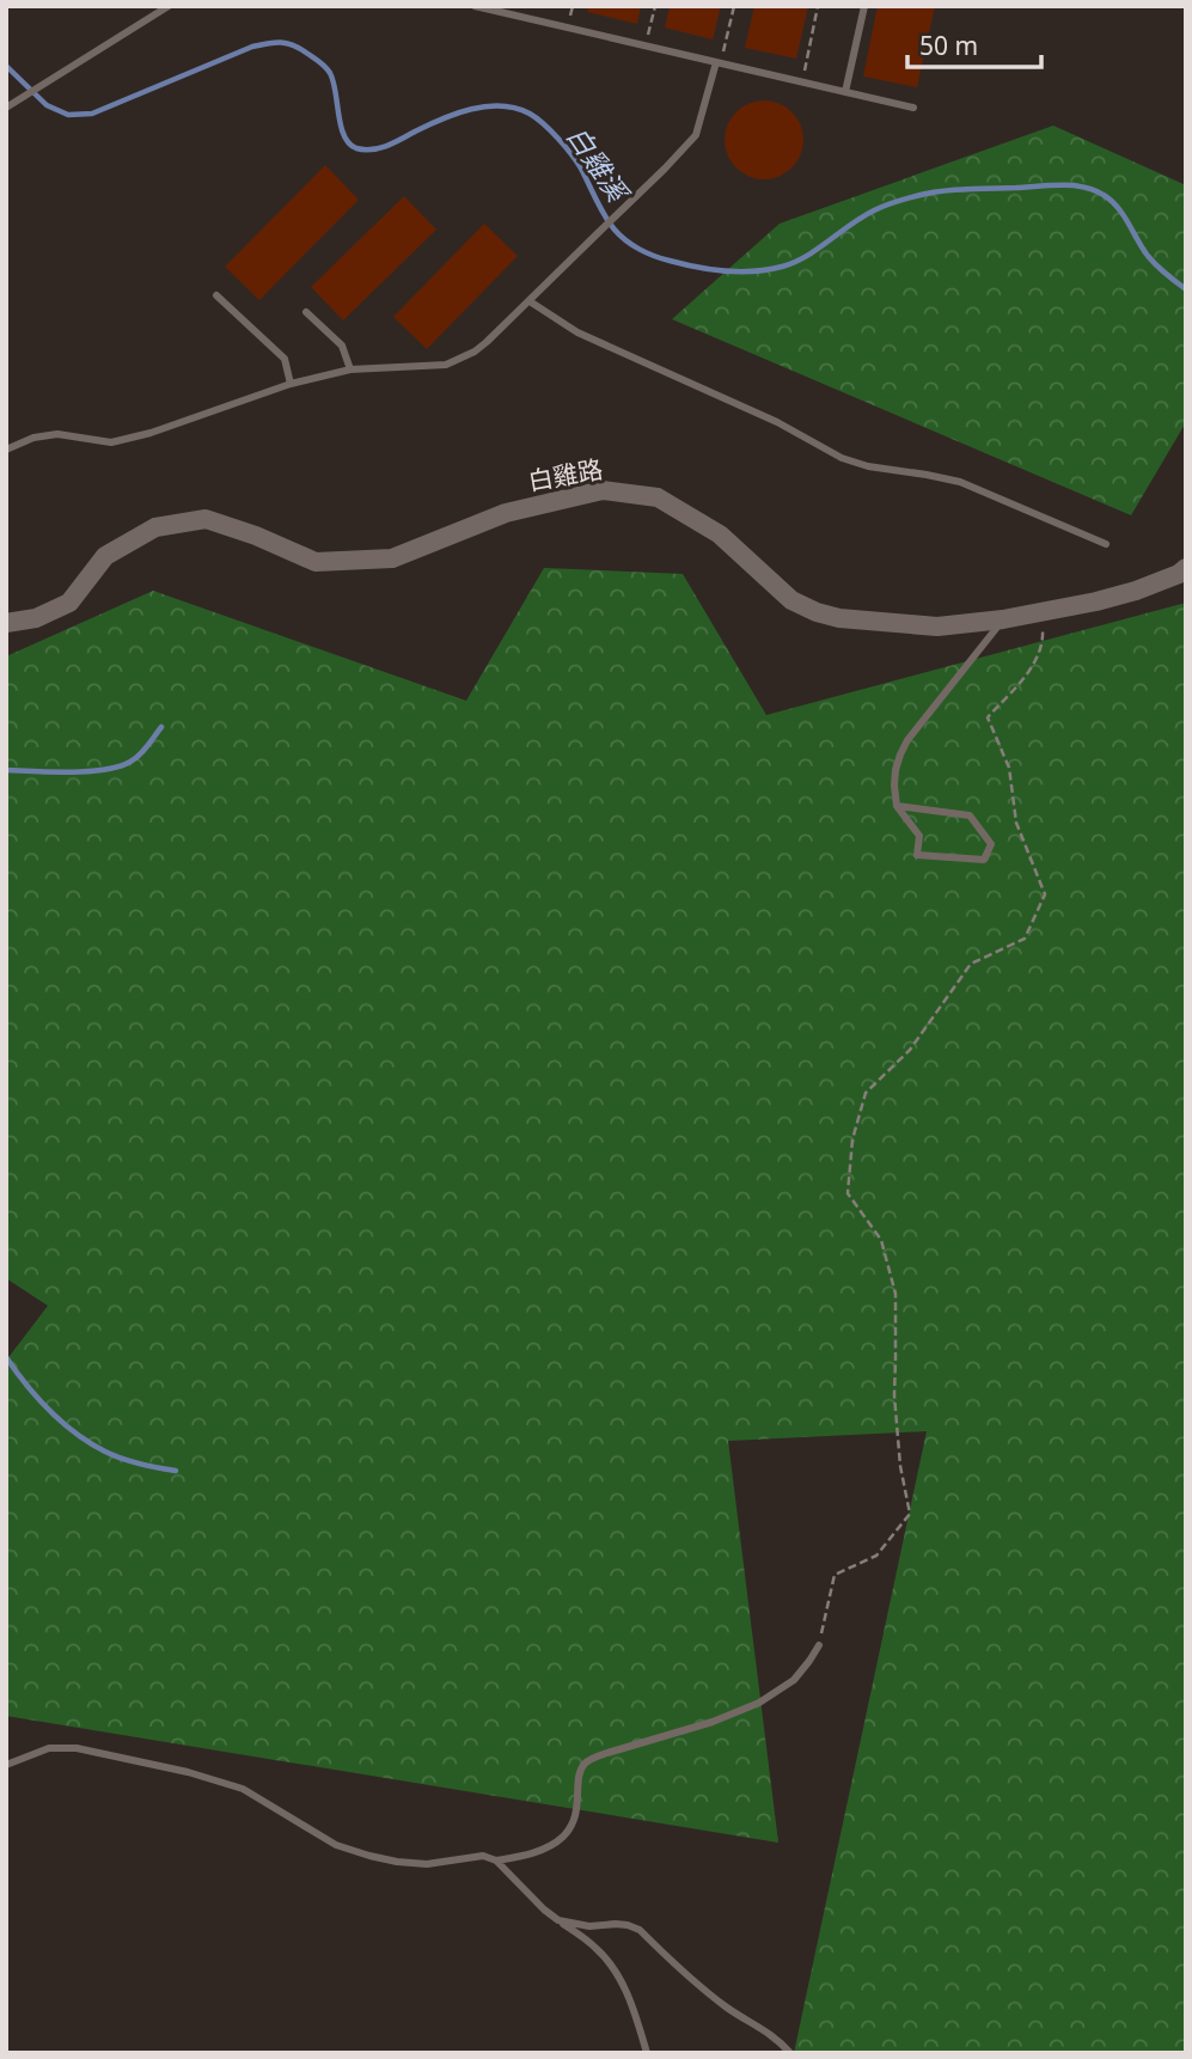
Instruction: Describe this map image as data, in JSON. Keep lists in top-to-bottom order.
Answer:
{
  "streets": {
    "street": ["白雞路"]
  },
  "water": ["白雞溪"],
  "scale_bar": "50 m"
}
